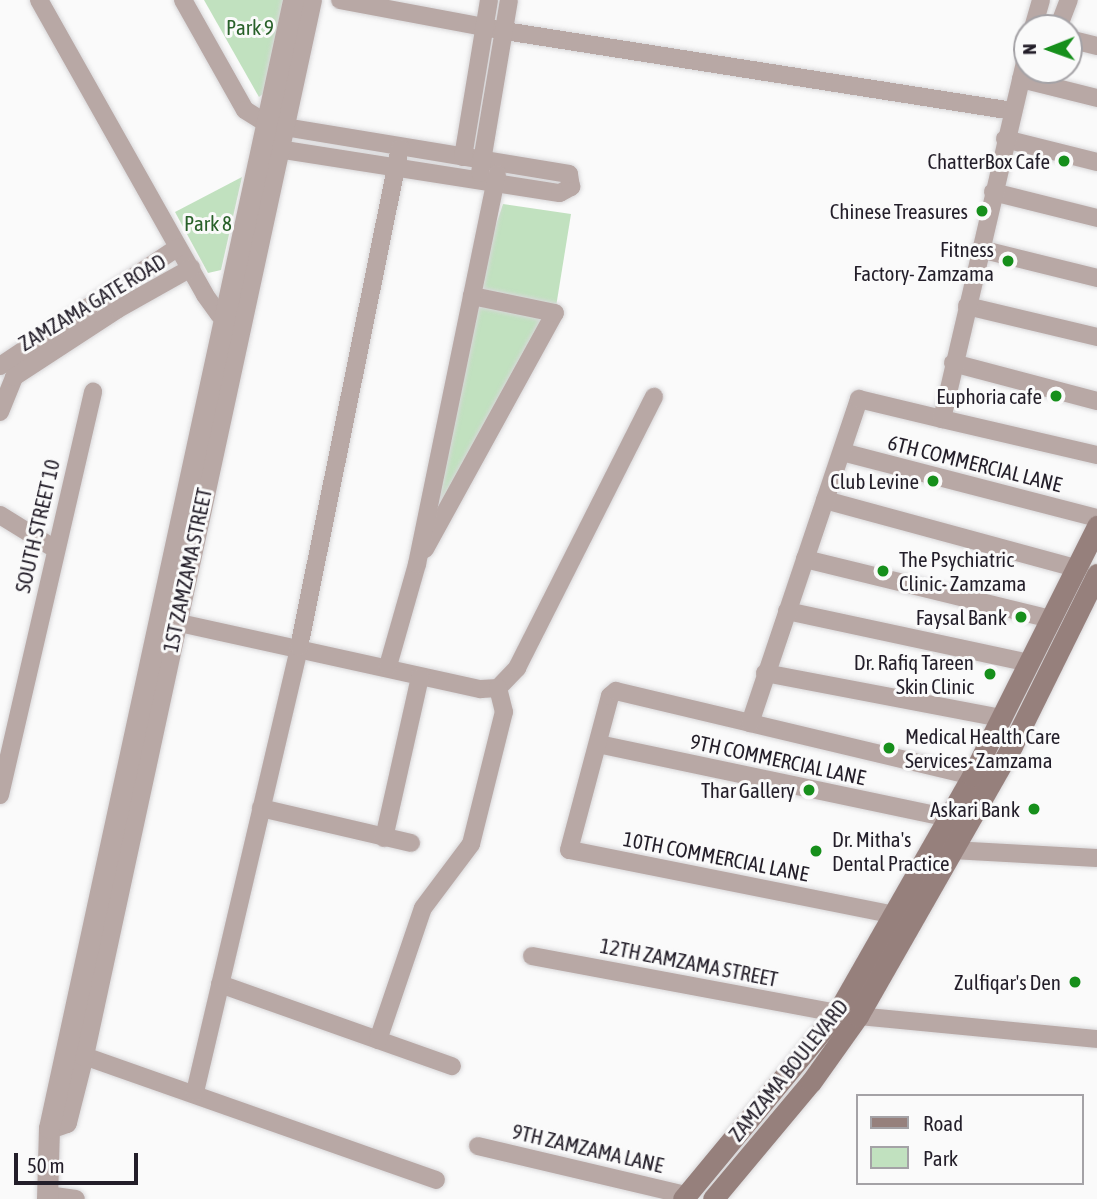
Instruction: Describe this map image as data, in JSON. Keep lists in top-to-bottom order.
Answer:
{
  "streets": {
    "main road": ["ZAMZAMA BOULEVARD"],
    "street": [
      "ZAMZAMA GATE ROAD",
      "6TH COMMERCIAL LANE",
      "SOUTH STREET 10",
      "1ST ZAMZAMA STREET",
      "9TH COMMERCIAL LANE",
      "10TH COMMERCIAL LANE",
      "12TH ZAMZAMA STREET",
      "9TH ZAMZAMA LANE"
    ]
  },
  "crossings": [
    ["9TH COMMERCIAL LANE", "10TH COMMERCIAL LANE"],
    ["9TH COMMERCIAL LANE", "ZAMZAMA BOULEVARD"],
    ["10TH COMMERCIAL LANE", "ZAMZAMA BOULEVARD"],
    ["12TH ZAMZAMA STREET", "ZAMZAMA BOULEVARD"],
    ["ZAMZAMA BOULEVARD", "9TH ZAMZAMA LANE"]
  ],
  "parks": ["Park 9", "Park 8"],
  "places": [
    "ChatterBox Cafe",
    "Chinese Treasures",
    "Fitness Factory- Zamzama",
    "Euphoria cafe",
    "Club Levine",
    "The Psychiatric Clinic- Zamzama",
    "Faysal Bank",
    "Dr. Rafiq Tareen Skin Clinic",
    "Medical Health Care Services- Zamzama",
    "Thar Gallery",
    "Askari Bank",
    "Dr. Mitha's Dental Practice",
    "Zulfiqar's Den"
  ],
  "legend": ["Road", "Park"],
  "scale_bar": "50 m",
  "north": "left"
}
